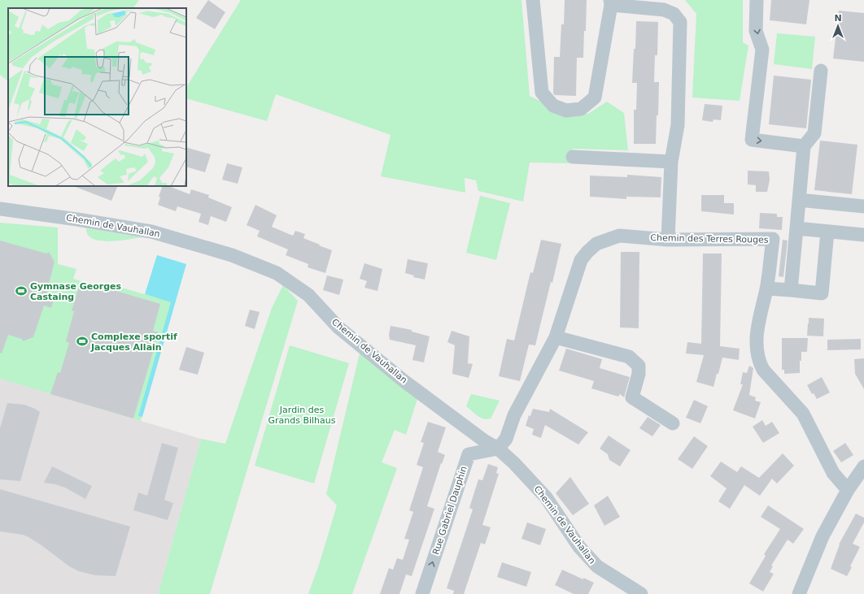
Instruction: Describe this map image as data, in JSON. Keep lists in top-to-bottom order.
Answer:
{
  "streets": {
    "street": ["Chemin de Vauhallan", "Chemin des Terres Rouges", "Rue Gabriel Dauphin"]
  },
  "crossings": [
    ["Chemin de Vauhallan", "Chemin des Terres Rouges"],
    ["Chemin de Vauhallan", "Rue Gabriel Dauphin"],
    ["Chemin des Terres Rouges", "Rue Gabriel Dauphin"]
  ],
  "one_way": ["Rue Gabriel Dauphin"],
  "parks": ["Jardin des Grands Bilhaus"],
  "places": {
    "sports": ["Gymnase Georges Castaing", "Complexe sportif Jacques Allain"]
  },
  "north": "top"
}
